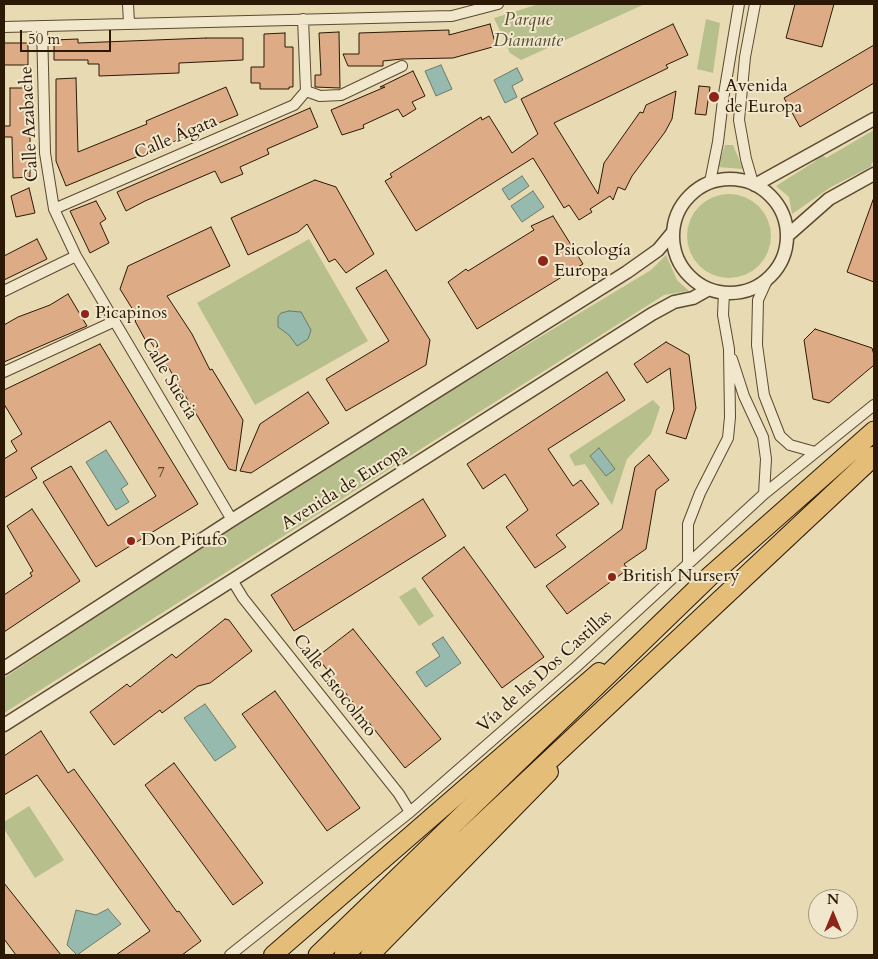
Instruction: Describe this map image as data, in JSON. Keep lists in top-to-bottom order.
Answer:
{
  "streets": {
    "street": [
      "Calle Azabache",
      "Calle Ágata",
      "Calle Suecia",
      "Avenida de Europa",
      "Vía de las Dos Castillas",
      "Calle Estocolmo"
    ]
  },
  "crossings": [
    ["Calle Azabache", "Calle Ágata"],
    ["Calle Azabache", "Calle Suecia"],
    ["Calle Suecia", "Avenida de Europa"],
    ["Avenida de Europa", "Calle Estocolmo"],
    ["Vía de las Dos Castillas", "Calle Estocolmo"]
  ],
  "parks": ["Parque Diamante"],
  "places": [
    "Avenida de Europa",
    "Psicología Europa",
    "Picapinos",
    "Don Pitufo",
    "British Nursery"
  ],
  "house_numbers": ["7"],
  "scale_bar": "50 m",
  "north": "top"
}
